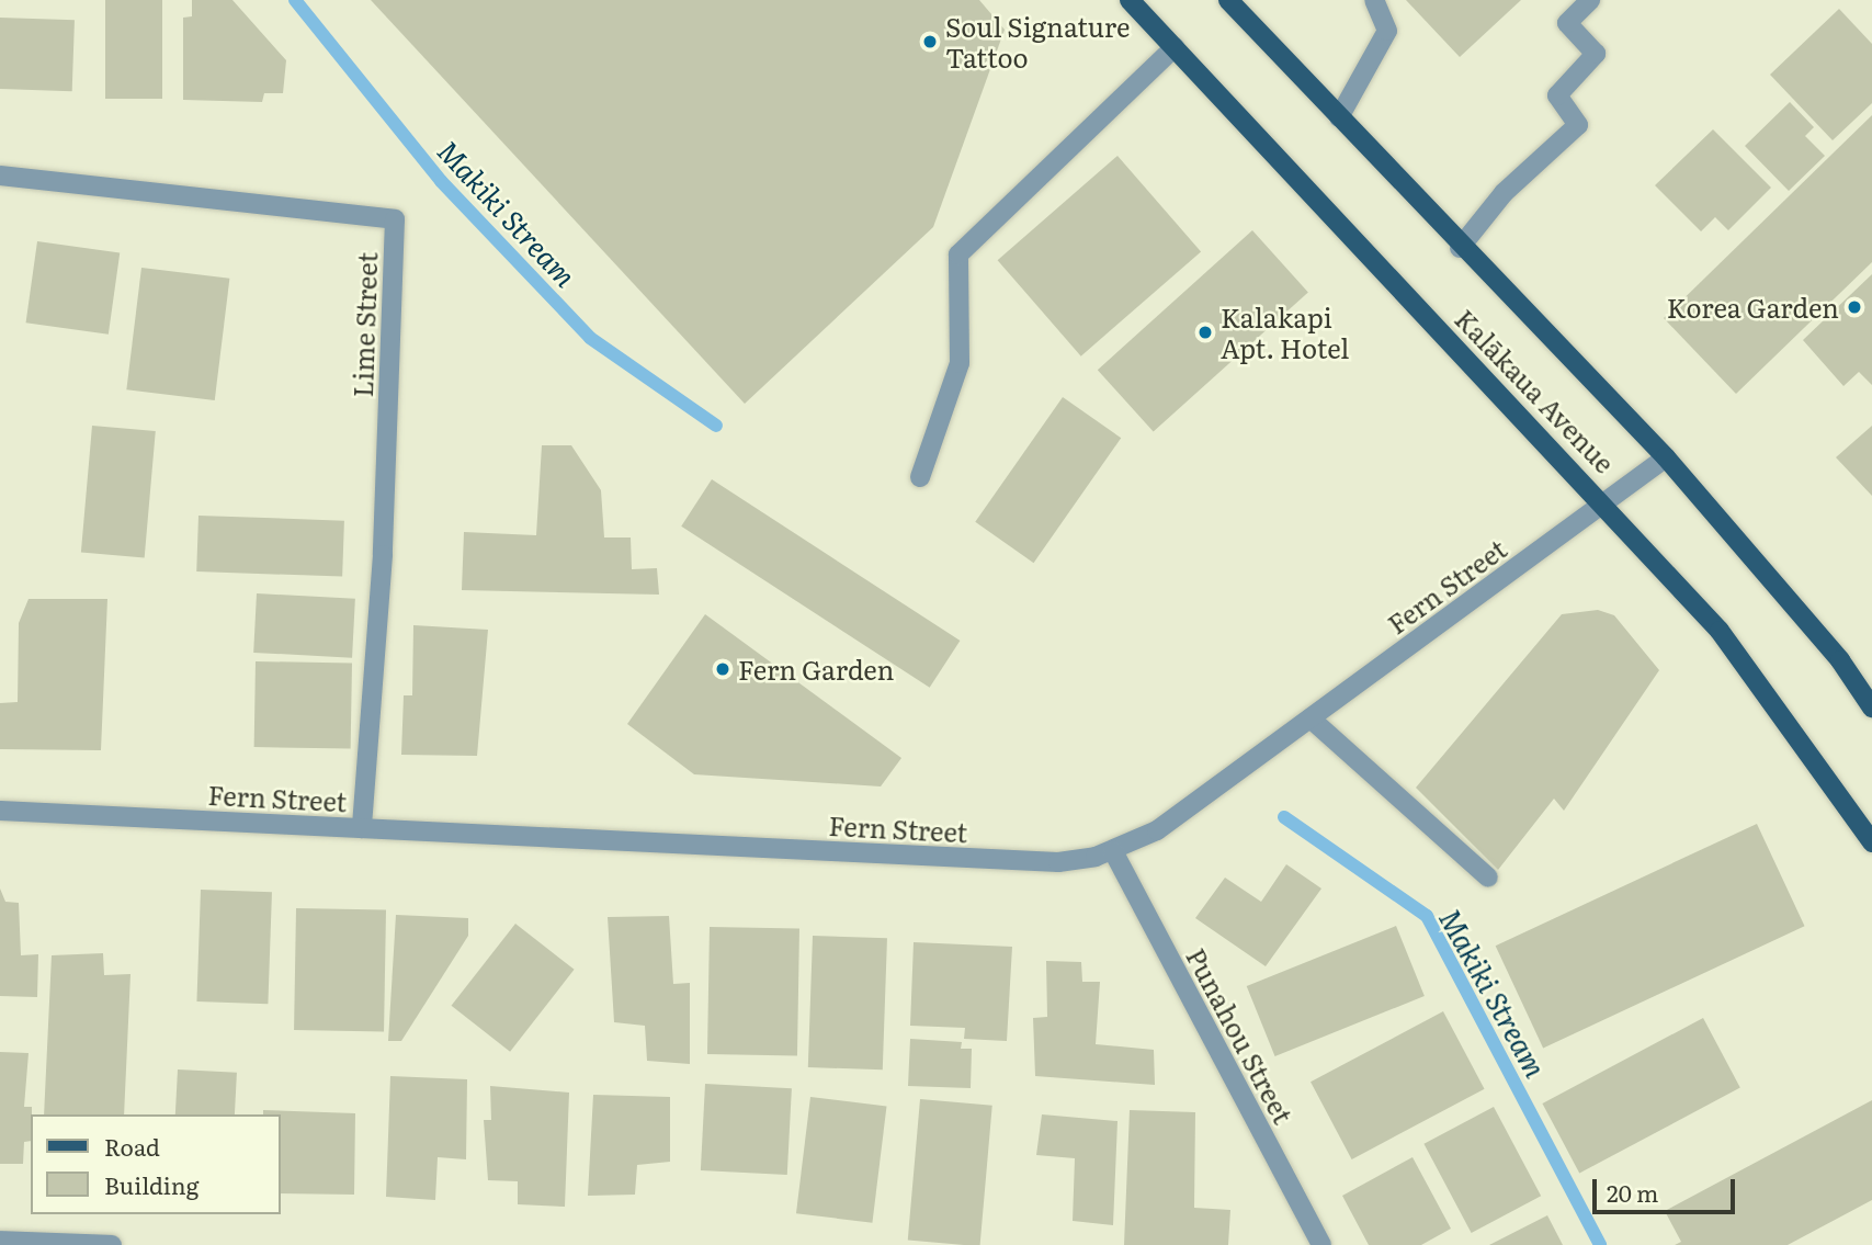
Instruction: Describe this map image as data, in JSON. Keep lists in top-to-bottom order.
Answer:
{
  "streets": {
    "main road": ["Kalākaua Avenue"],
    "street": ["Lime Street", "Fern Street", "Punahou Street"]
  },
  "crossings": [
    ["Lime Street", "Fern Street"],
    ["Kalākaua Avenue", "Fern Street"],
    ["Fern Street", "Punahou Street"]
  ],
  "water": ["Makiki Stream"],
  "places": [
    "Soul Signature Tattoo",
    "Korea Garden",
    "Kalakapi Apt. Hotel",
    "Fern Garden"
  ],
  "legend": ["Road", "Building"],
  "scale_bar": "20 m"
}
